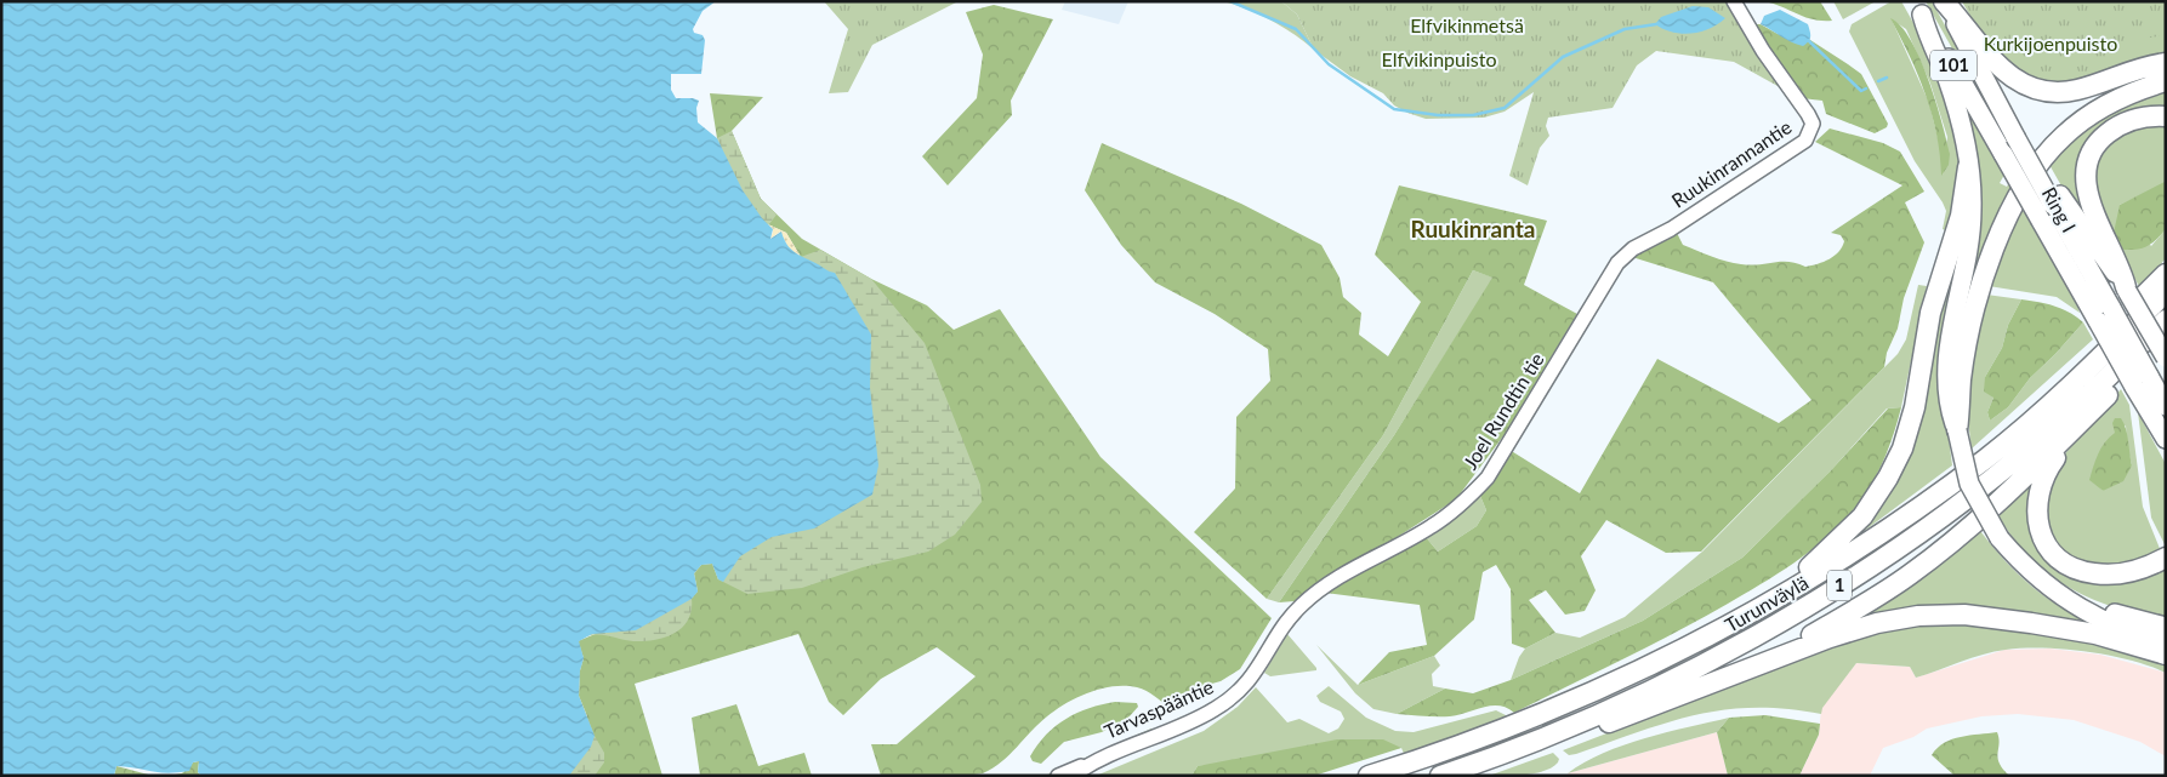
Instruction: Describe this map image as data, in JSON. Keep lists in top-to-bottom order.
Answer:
{
  "streets": {
    "highway": [
      "101",
      "Ring I",
      "1",
      "Turunväylä"
    ],
    "street": ["Ruukinrannantie", "Joel Rundtin tie", "Tarvaspääntie"]
  },
  "crossings": [
    ["101", "Ring I"],
    ["Ruukinrannantie", "Joel Rundtin tie"],
    ["Joel Rundtin tie", "Tarvaspääntie"]
  ],
  "districts": ["Ruukinranta"],
  "parks": ["Elfvikinmetsä", "Kurkijoenpuisto", "Elfvikinpuisto"]
}
